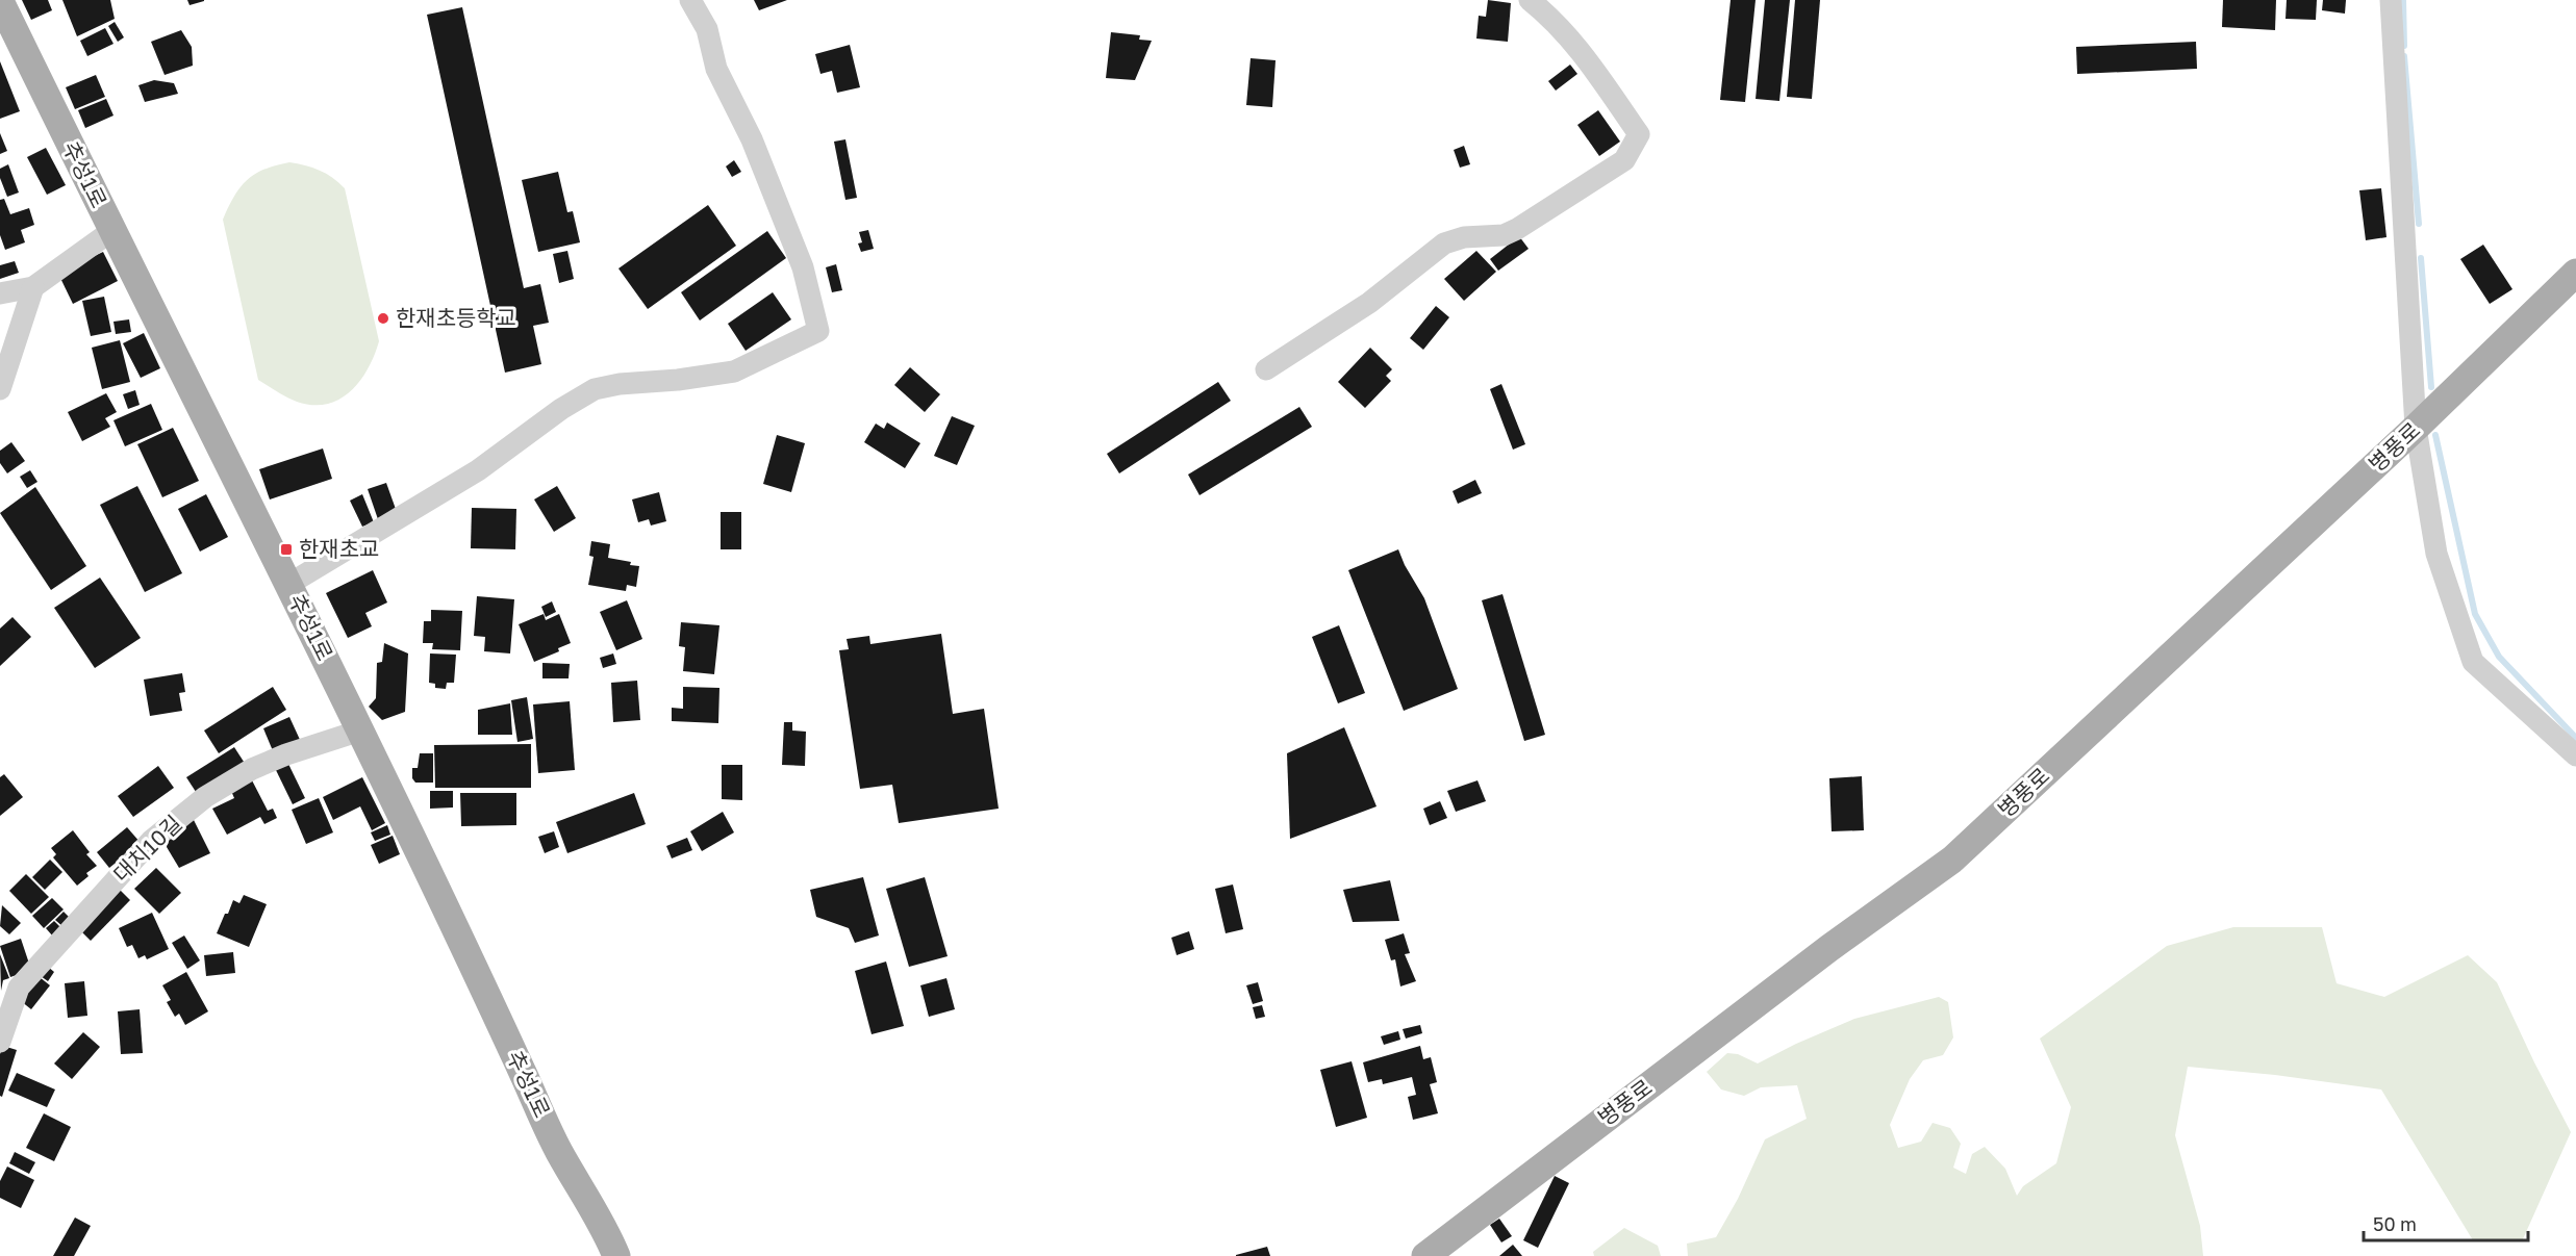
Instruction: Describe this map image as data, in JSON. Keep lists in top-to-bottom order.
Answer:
{
  "streets": {
    "main road": ["추성1로", "병풍로"],
    "street": ["대치10길"]
  },
  "crossings": [
    ["추성1로", "대치10길"]
  ],
  "places": {
    "other": ["한재초등학교"],
    "transit": ["한재초교"]
  },
  "scale_bar": "50 m"
}
